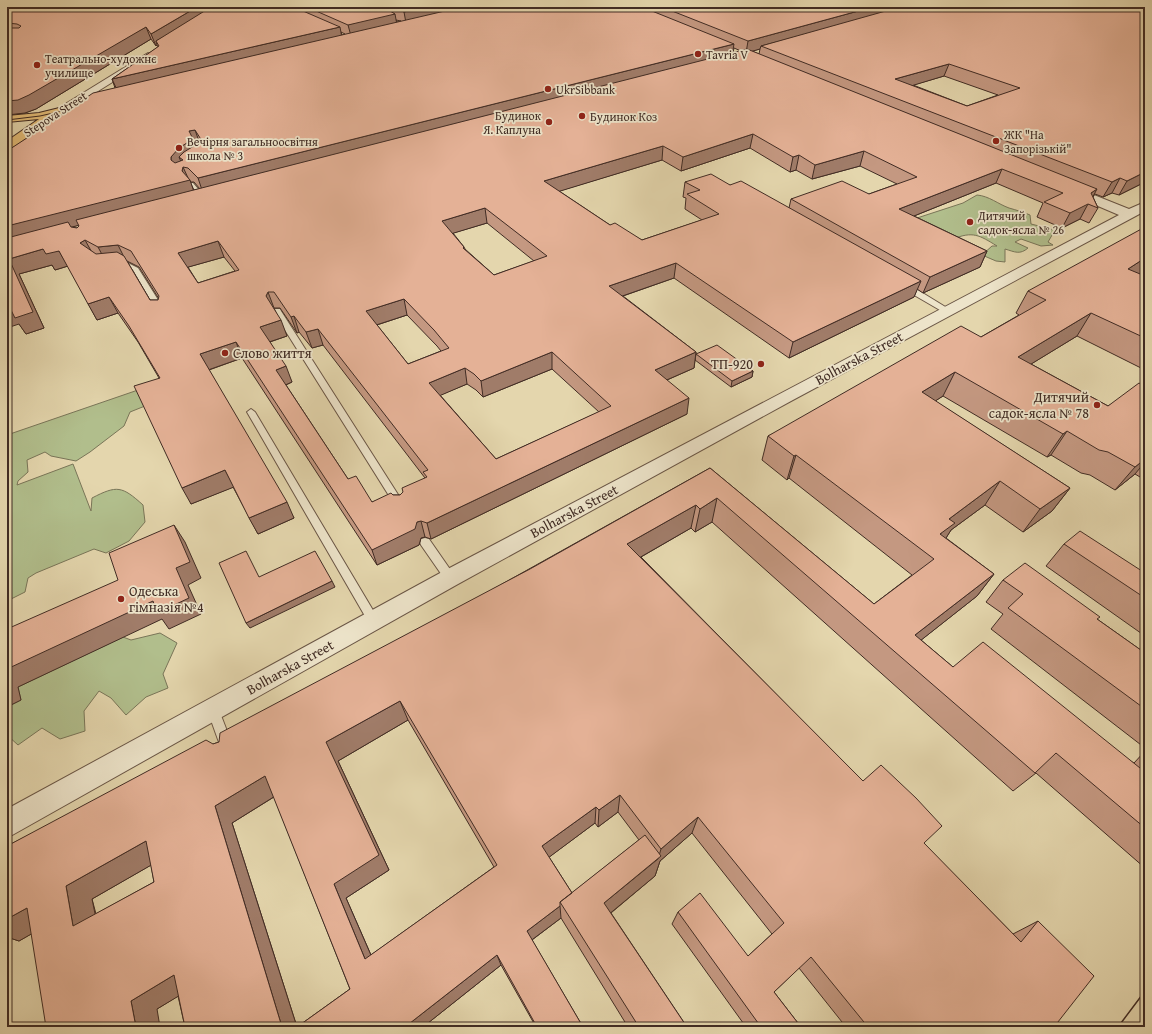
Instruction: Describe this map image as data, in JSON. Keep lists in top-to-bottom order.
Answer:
{
  "streets": {
    "main road": ["Stepova Street"],
    "street": ["Bolharska Street"]
  },
  "places": [
    "Tavria V",
    "Театрально-художнє училище",
    "UkrSibbank",
    "Будинок Коз",
    "Будинок Я. Каплуна",
    "ЖК \"На Запорізькій\"",
    "Вечірня загальноосвітня школа № 3",
    "Дитячий садок-ясла № 26",
    "Слово життя",
    "ТП-920",
    "Дитячий садок-ясла № 78",
    "Одеська гімназія №4"
  ]
}
